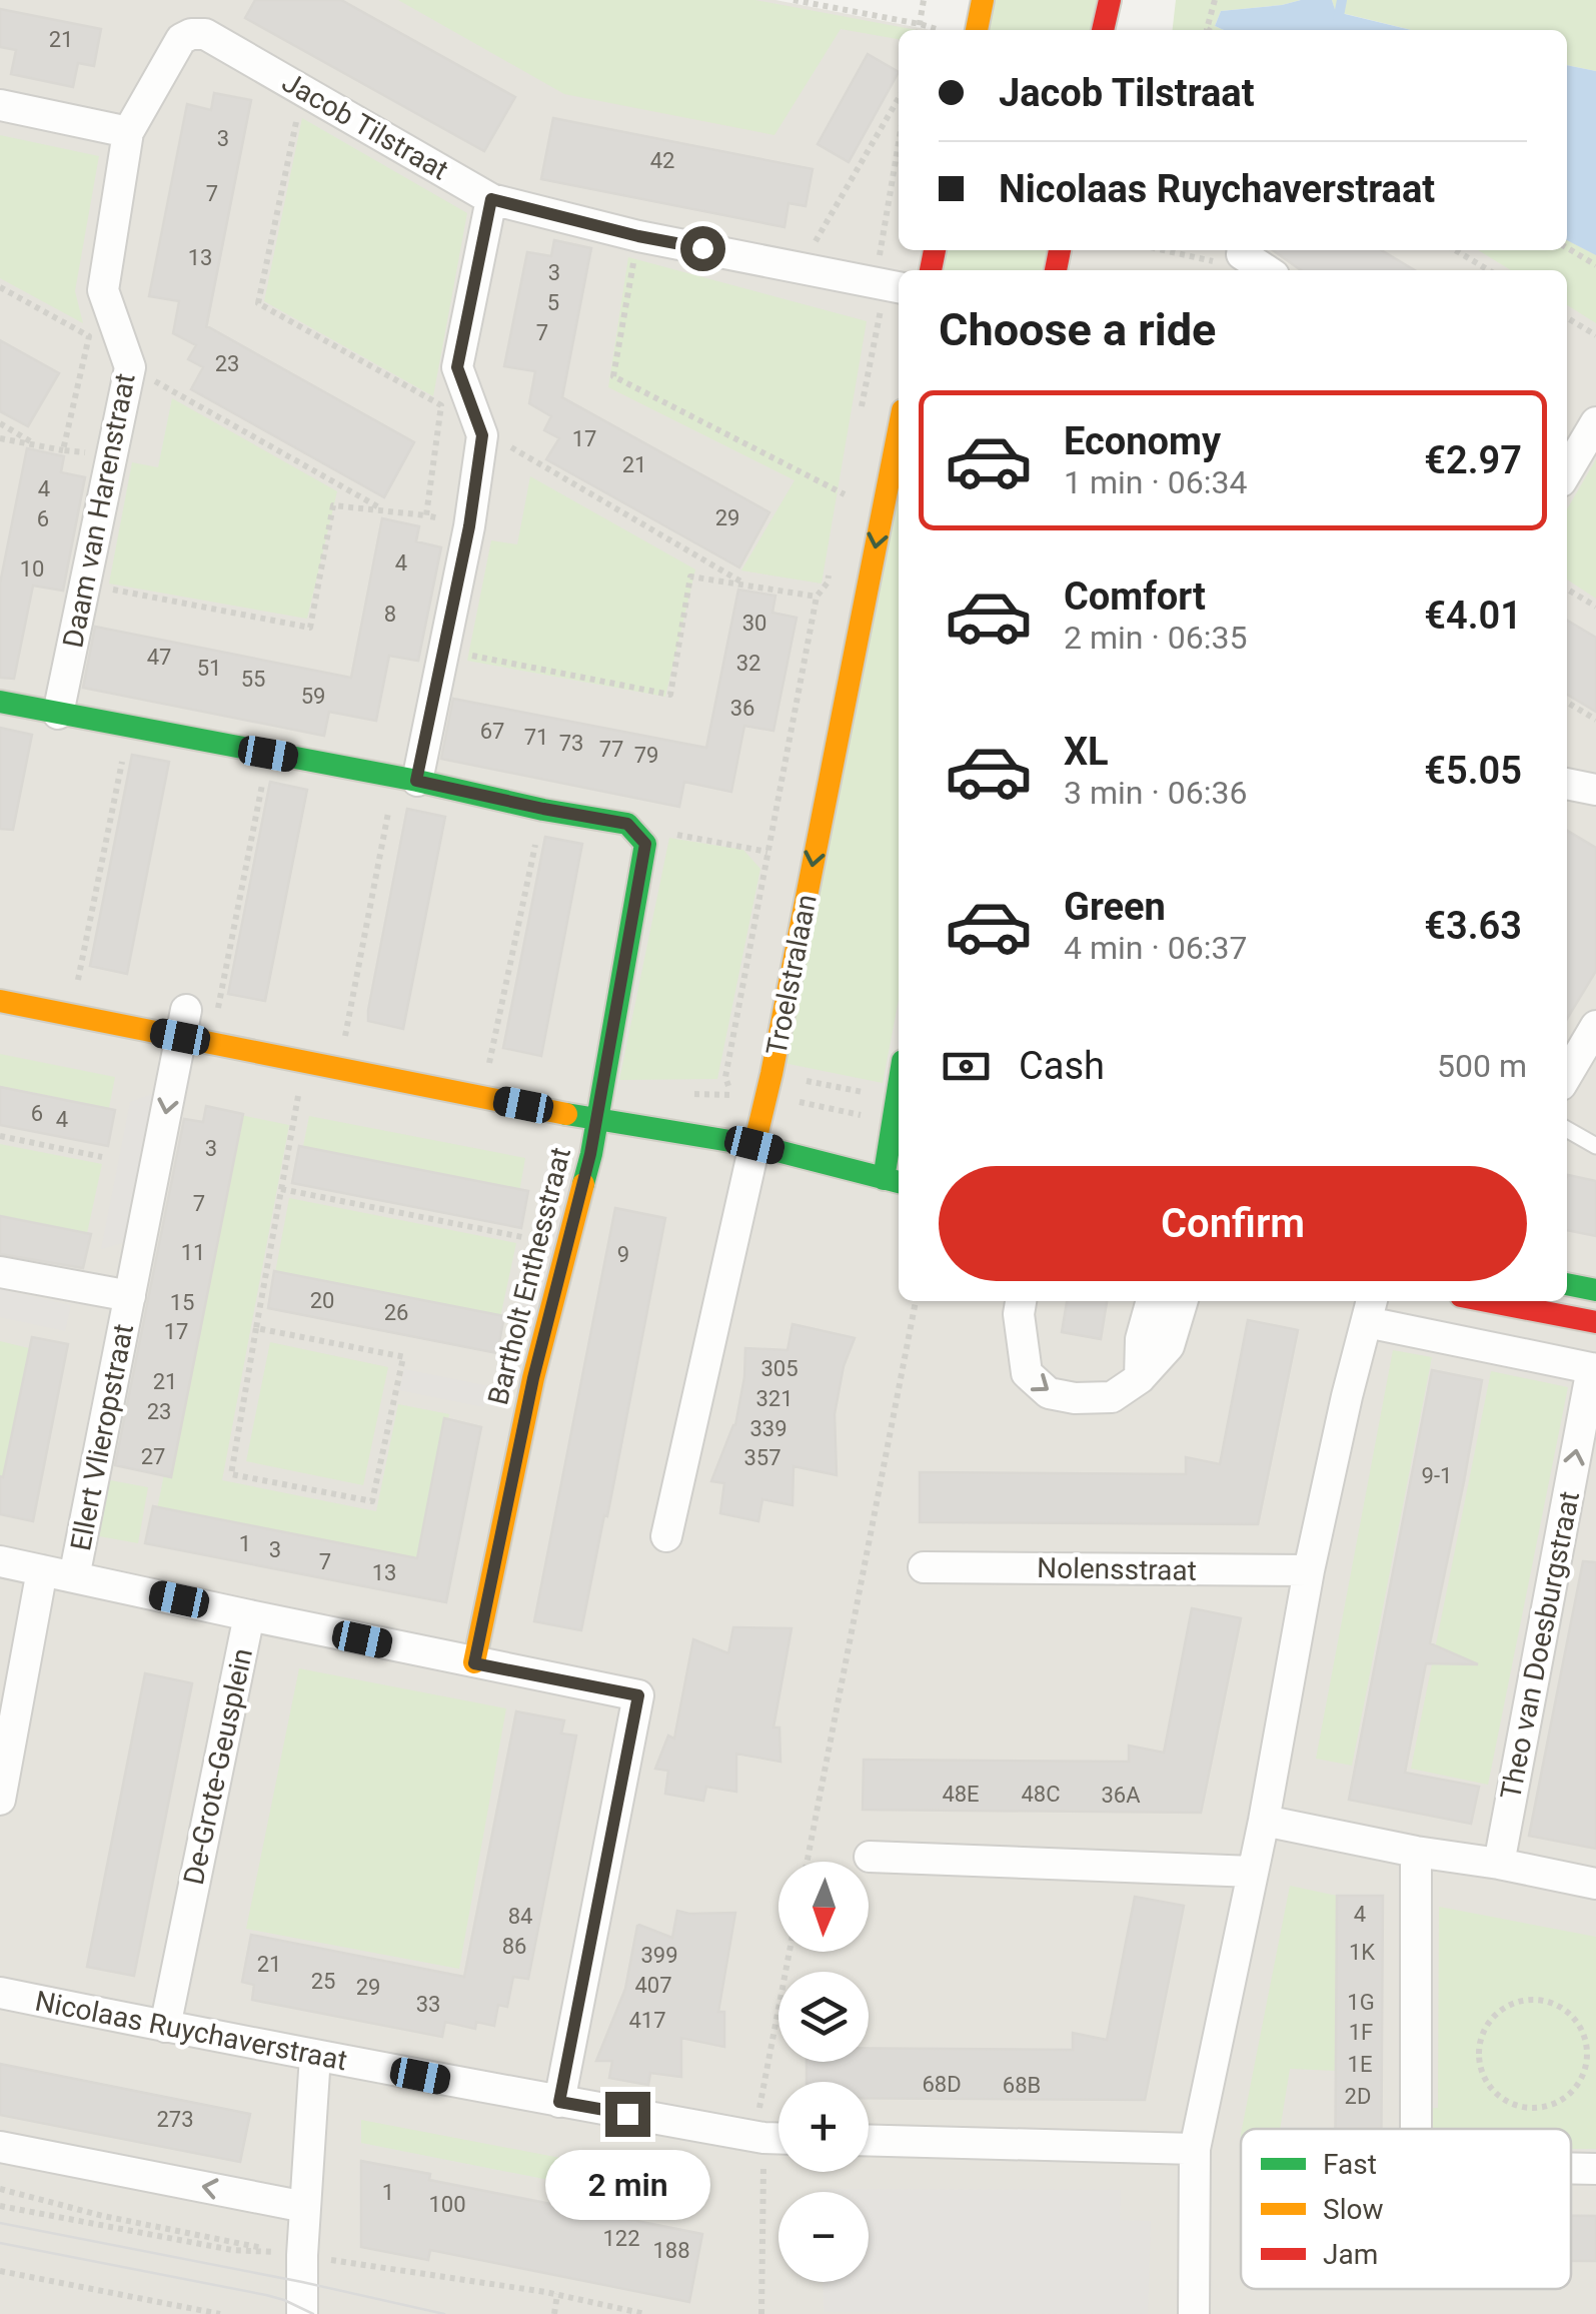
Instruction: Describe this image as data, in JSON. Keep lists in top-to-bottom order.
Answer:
{
  "streets": {
    "street": [
      "Jacob Tilstraat",
      "Daam van Harenstraat",
      "Troelstralaan",
      "Bartholt Enthesstraat",
      "Ellert Vlieropstraat",
      "Nolensstraat",
      "Theo van Doesburgstraat",
      "De-Grote-Geusplein",
      "Nicolaas Ruychaverstraat"
    ]
  },
  "crossings": [
    ["Jacob Tilstraat", "Daam van Harenstraat"],
    ["Bartholt Enthesstraat", "De-Grote-Geusplein"],
    ["De-Grote-Geusplein", "Nicolaas Ruychaverstraat"]
  ],
  "one_way": ["Troelstralaan", "Ellert Vlieropstraat"],
  "house_numbers": [
    "21",
    "3",
    "42",
    "7",
    "13",
    "3",
    "5",
    "7",
    "23",
    "17",
    "21",
    "4",
    "29",
    "6",
    "4",
    "10",
    "8",
    "30",
    "47",
    "32",
    "51",
    "55",
    "59",
    "36",
    "67",
    "71",
    "73",
    "77",
    "79",
    "6",
    "4",
    "3",
    "7",
    "11",
    "9",
    "20",
    "15",
    "26",
    "17",
    "305",
    "21",
    "321",
    "23",
    "339",
    "27",
    "357",
    "9-1",
    "1",
    "3",
    "7",
    "13",
    "48E",
    "48C",
    "36A",
    "4",
    "84",
    "86",
    "1K",
    "399",
    "21",
    "25",
    "407",
    "29",
    "1G",
    "33",
    "417",
    "1F",
    "1E",
    "68D",
    "68B",
    "2D",
    "273",
    "1",
    "100",
    "122",
    "188"
  ],
  "legend": ["Fast", "Slow", "Jam"],
  "north": "bottom",
  "page": {
    "banner": ["Jacob Tilstraat", "Nicolaas Ruychaverstraat"],
    "heading": "Choose a ride",
    "list": [
      {
        "name": "Economy",
        "note": "1 min · 06:34",
        "value": "€2.97"
      },
      {
        "name": "Comfort",
        "note": "2 min · 06:35",
        "value": "€4.01"
      },
      {
        "name": "XL",
        "note": "3 min · 06:36",
        "value": "€5.05"
      },
      {
        "name": "Green",
        "note": "4 min · 06:37",
        "value": "€3.63"
      }
    ],
    "pay": ["Cash", "500 m"],
    "buttons": "Confirm",
    "map_buttons": ["+", "−"],
    "bubble": "2 min"
  }
}
